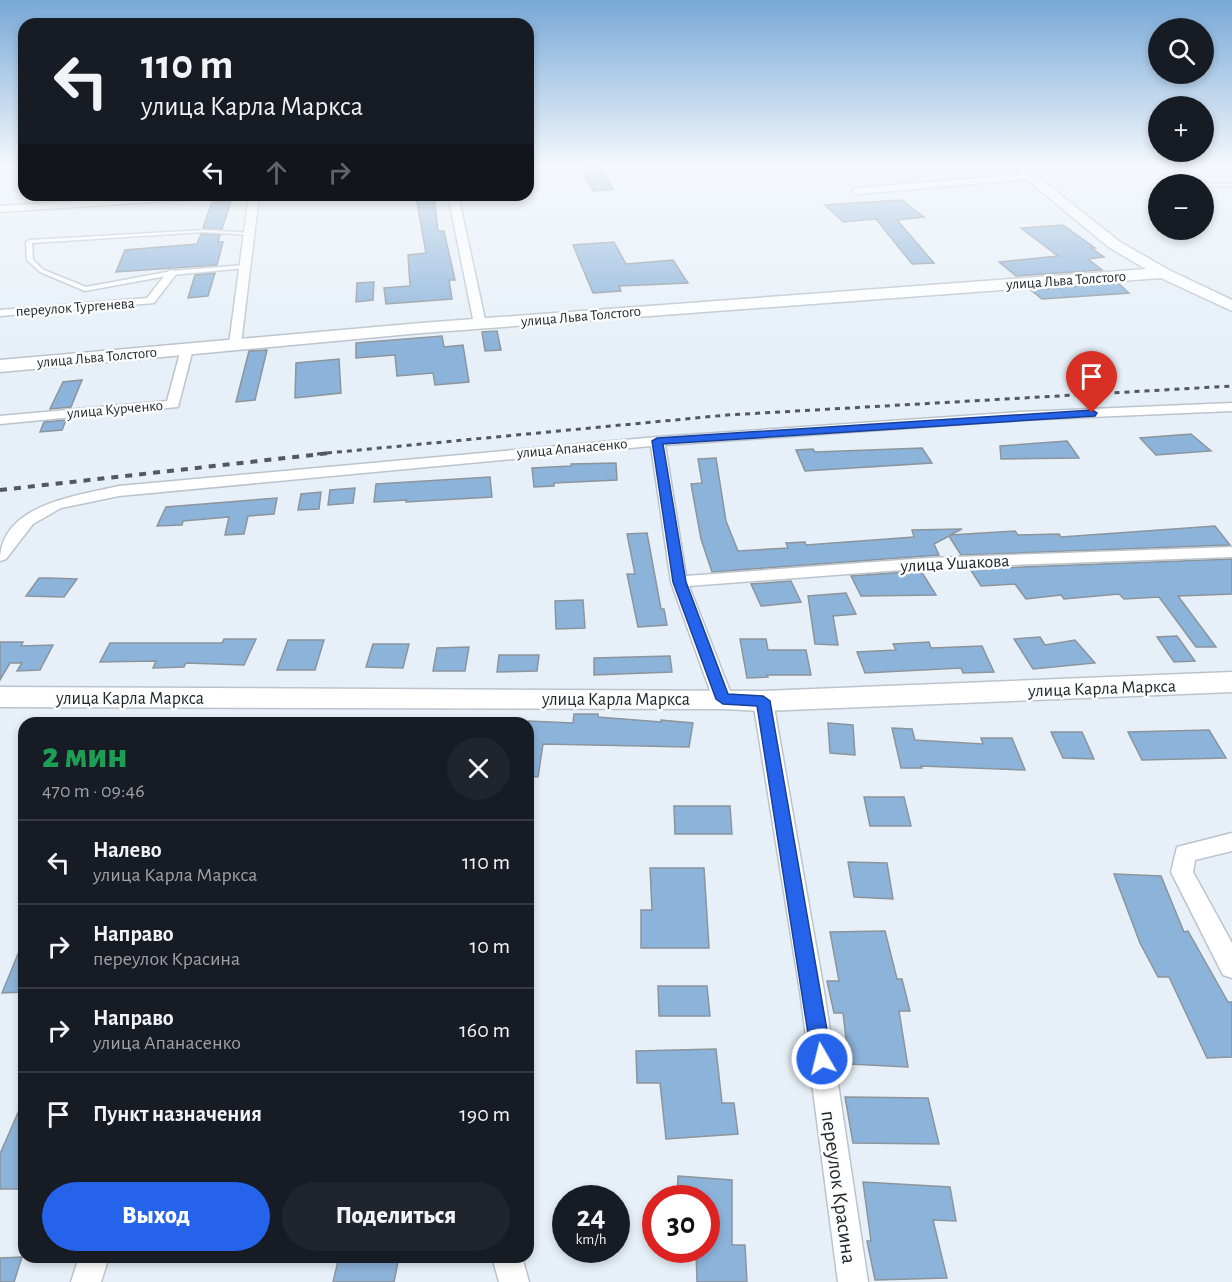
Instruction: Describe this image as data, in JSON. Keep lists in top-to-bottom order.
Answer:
{
  "streets": {
    "main road": ["улица Льва Толстого", "улица Карла Маркса"],
    "street": [
      "переулок Тургенева",
      "улица Курченко",
      "улица Апанасенко",
      "улица Ушакова",
      "переулок Красина"
    ]
  },
  "crossings": [
    ["улица Льва Толстого", "улица Курченко"],
    ["улица Карла Маркса", "переулок Красина"]
  ],
  "page": {
    "map_buttons": ["+", "−"],
    "turn": ["110 m", "улица Карла Маркса"],
    "heading": ["2 мин", "470 m · 09:46"],
    "list": [
      {
        "name": "Налево",
        "note": "улица Карла Маркса",
        "value": "110 m"
      },
      {
        "name": "Направо",
        "note": "переулок Красина",
        "value": "10 m"
      },
      {
        "name": "Направо",
        "note": "улица Апанасенко",
        "value": "160 m"
      },
      {
        "name": "Пункт назначения",
        "value": "190 m"
      }
    ],
    "buttons": ["Выход", "Поделиться"],
    "speed": "24 km/h",
    "limit": "30"
  }
}
